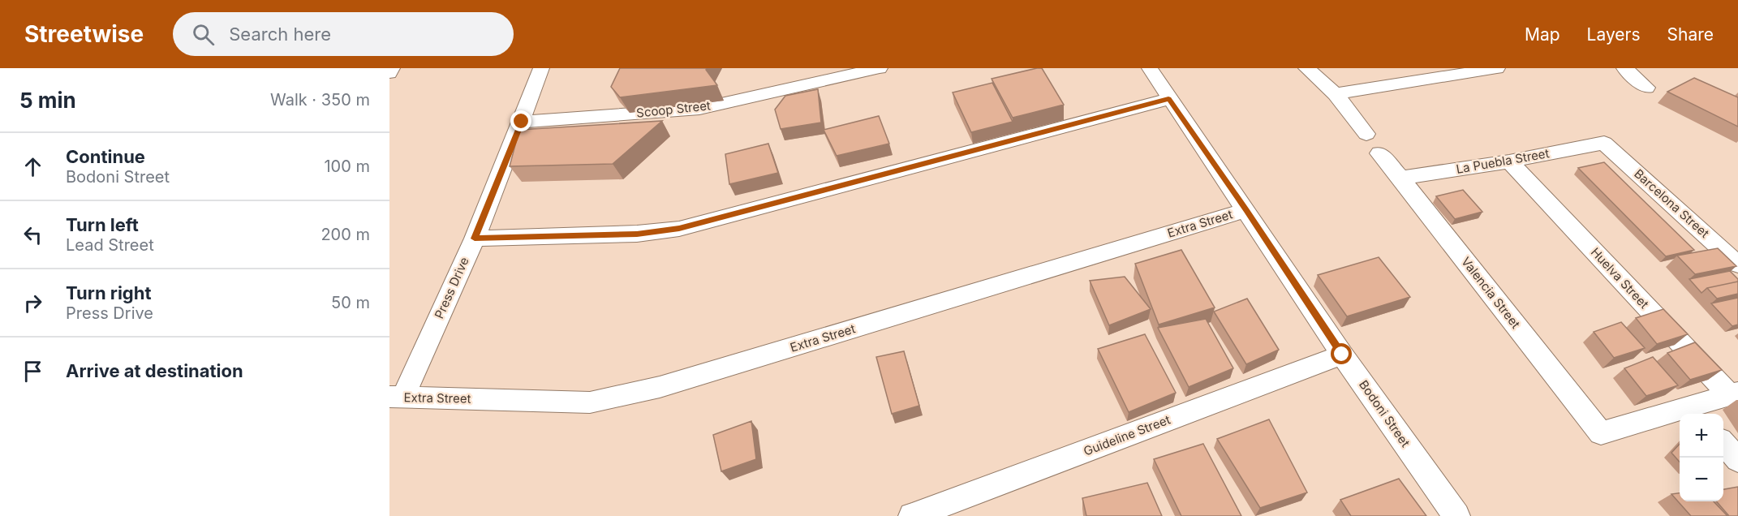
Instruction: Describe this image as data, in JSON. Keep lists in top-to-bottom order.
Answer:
{
  "streets": {
    "street": [
      "Scoop Street",
      "La Puebla Street",
      "Barcelona Street",
      "Extra Street",
      "Huelva Street",
      "Press Drive",
      "Valencia Street",
      "Bodoni Street",
      "Guideline Street"
    ]
  },
  "crossings": [
    ["Scoop Street", "Press Drive"],
    ["La Puebla Street", "Barcelona Street"],
    ["La Puebla Street", "Huelva Street"],
    ["La Puebla Street", "Valencia Street"],
    ["Extra Street", "Press Drive"],
    ["Extra Street", "Bodoni Street"],
    ["Bodoni Street", "Guideline Street"]
  ],
  "page": {
    "header": "Streetwise",
    "search": "Search here",
    "nav": ["Map", "Layers", "Share"],
    "heading": ["5 min", "Walk · 350 m"],
    "list": [
      ["Continue", "Bodoni Street", "100 m"],
      ["Turn left", "Lead Street", "200 m"],
      ["Turn right", "Press Drive", "50 m"],
      "Arrive at destination"
    ],
    "map_buttons": ["+", "−"]
  }
}
